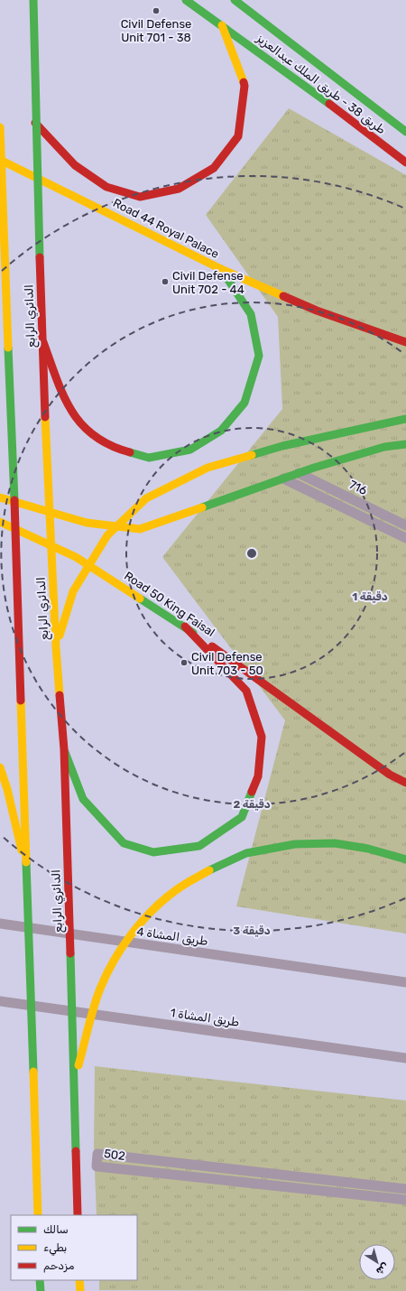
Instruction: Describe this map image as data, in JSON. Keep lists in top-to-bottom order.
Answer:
{
  "streets": {
    "main road": [
      "طريق 38 - طريق الملك عبدالعزيز",
      "Road 44 Royal Palace",
      "الدائري الرابع",
      "Road 50 King Faisal"
    ],
    "street": [
      "716",
      "طريق المشاة 4",
      "طريق المشاة 1",
      "502"
    ]
  },
  "places": ["Civil Defense Unit 701 - 38", "Civil Defense Unit 702 - 44", "Civil Defense Unit 703 - 50"],
  "legend": ["سالك", "بطيء", "مزدحم"],
  "north": "bottom right",
  "rings": ["1 دقيقة", "2 دقيقة", "3 دقيقة"]
}
